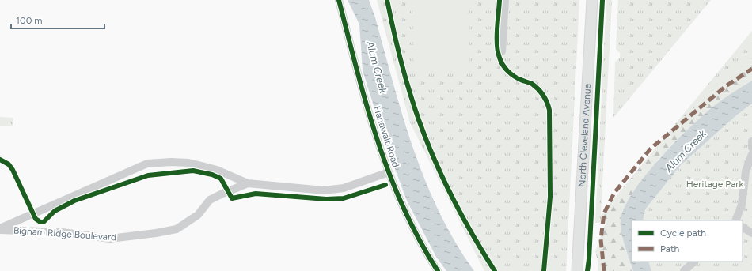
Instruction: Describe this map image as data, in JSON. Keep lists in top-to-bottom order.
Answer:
{
  "streets": {
    "main road": ["North Cleveland Avenue"],
    "street": ["Hanawalt Road", "Bigham Ridge Boulevard"]
  },
  "crossings": [
    ["Hanawalt Road", "Bigham Ridge Boulevard"]
  ],
  "water": ["Alum Creek"],
  "parks": ["Heritage Park"],
  "legend": ["Cycle path", "Path"],
  "scale_bar": "100 m"
}
